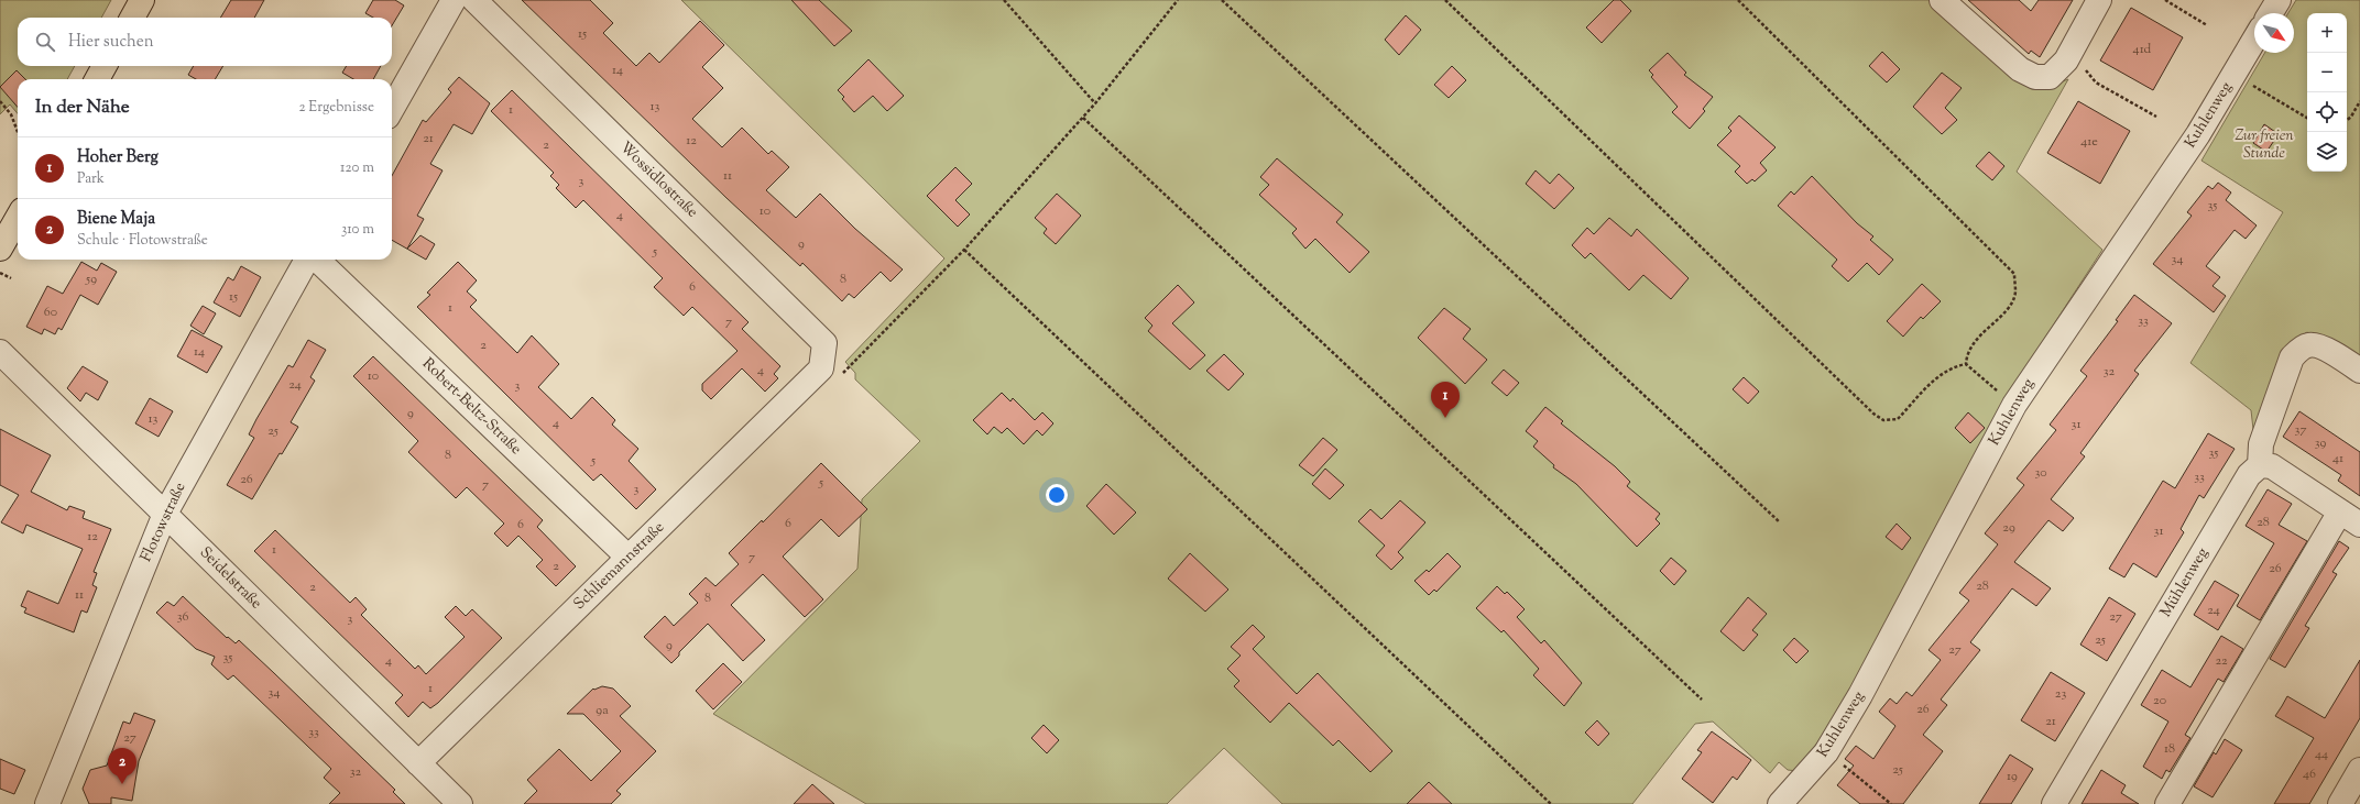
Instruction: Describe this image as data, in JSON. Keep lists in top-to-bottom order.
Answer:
{
  "streets": {
    "street": [
      "Kuhlenweg",
      "Wossidlostraße",
      "Robert-Beltz-Straße",
      "Flotowstraße",
      "Schliemannstraße",
      "Seidelstraße",
      "Mühlenweg"
    ]
  },
  "crossings": [
    ["Wossidlostraße", "Schliemannstraße"],
    ["Robert-Beltz-Straße", "Schliemannstraße"],
    ["Flotowstraße", "Seidelstraße"],
    ["Schliemannstraße", "Seidelstraße"]
  ],
  "parks": ["Zur freien Stunde"],
  "house_numbers": [
    "15",
    "41d",
    "14",
    "13",
    "1",
    "21",
    "12",
    "41e",
    "2",
    "11",
    "3",
    "35",
    "10",
    "4",
    "9",
    "5",
    "34",
    "59",
    "8",
    "6",
    "15",
    "1",
    "60",
    "33",
    "7",
    "2",
    "14",
    "4",
    "32",
    "10",
    "24",
    "3",
    "9",
    "13",
    "4",
    "31",
    "37",
    "25",
    "39",
    "35",
    "8",
    "41",
    "5",
    "30",
    "33",
    "26",
    "5",
    "7",
    "3",
    "28",
    "6",
    "6",
    "29",
    "31",
    "12",
    "1",
    "7",
    "2",
    "26",
    "28",
    "2",
    "11",
    "8",
    "24",
    "36",
    "27",
    "3",
    "25",
    "9",
    "27",
    "35",
    "4",
    "22",
    "1",
    "34",
    "23",
    "20",
    "26",
    "9a",
    "21",
    "33",
    "27",
    "18",
    "44",
    "25",
    "32",
    "46",
    "19"
  ],
  "north": "bottom right",
  "page": {
    "map_buttons": ["+", "−"],
    "search": "Hier suchen",
    "heading": ["In der Nähe", "2 Ergebnisse"],
    "list": [
      {
        "mark": "1",
        "name": "Hoher Berg",
        "note": "Park",
        "value": "120 m"
      },
      {
        "mark": "2",
        "name": "Biene Maja",
        "note": "Schule · Flotowstraße",
        "value": "310 m"
      }
    ],
    "pins": ["1", "2"]
  }
}
